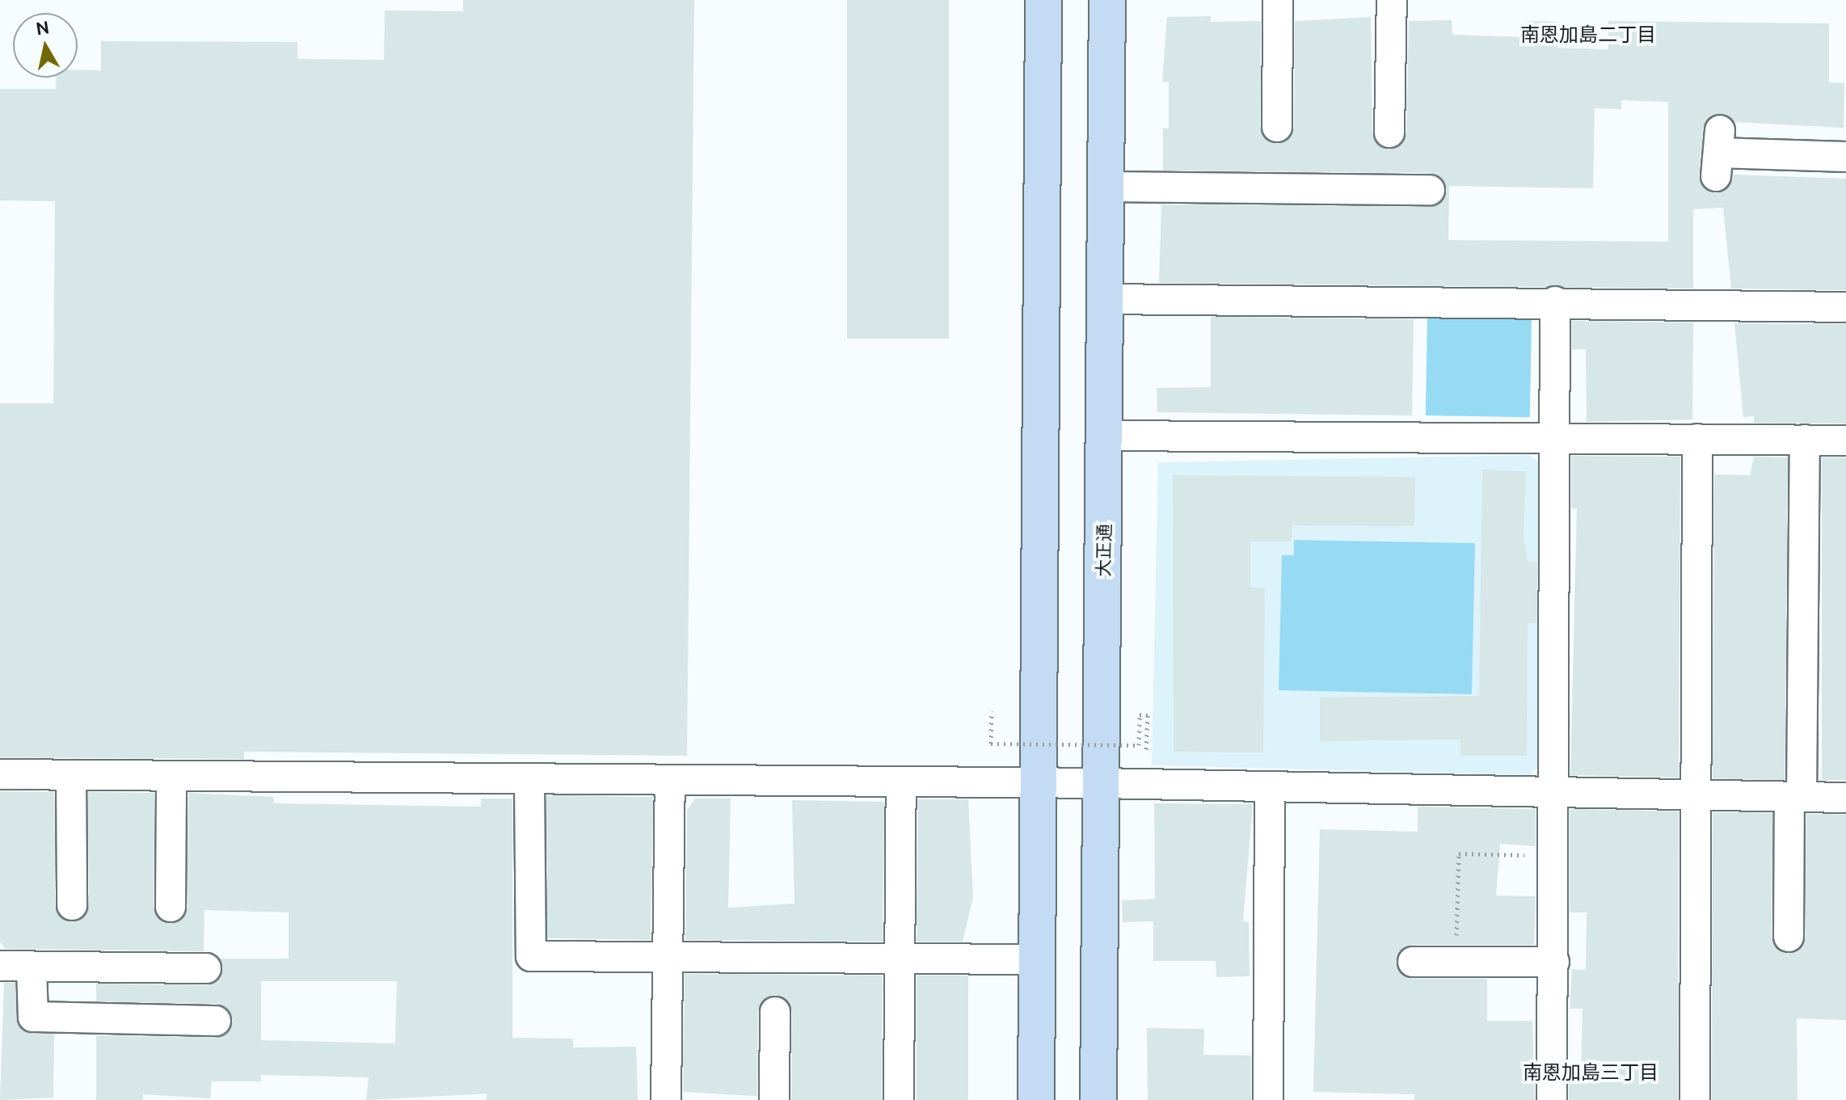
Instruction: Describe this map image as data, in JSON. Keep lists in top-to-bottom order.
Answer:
{
  "streets": {
    "main road": ["大正通"]
  },
  "districts": ["南恩加島二丁目", "南恩加島三丁目"],
  "north": "top"
}
